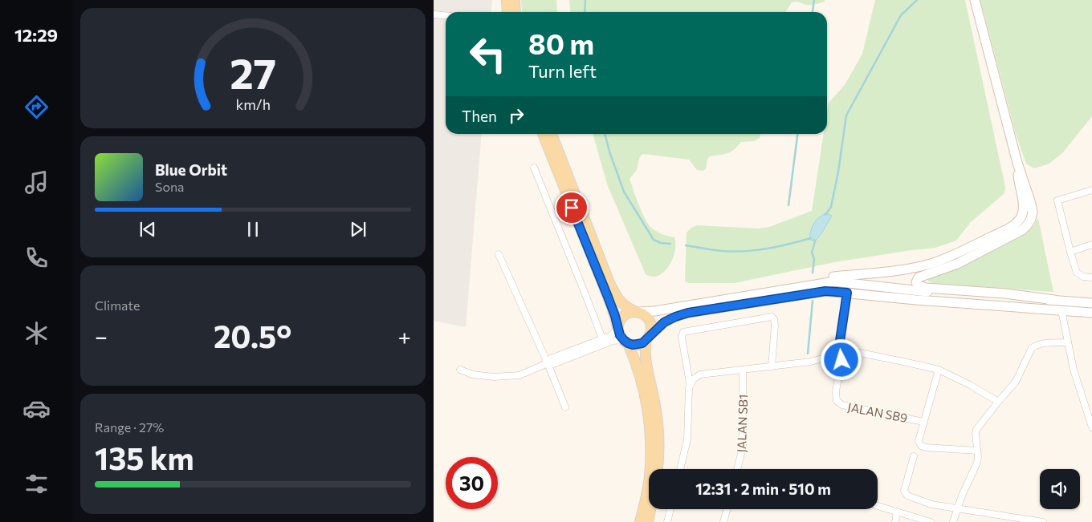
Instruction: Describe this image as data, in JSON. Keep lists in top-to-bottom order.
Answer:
{
  "streets": {
    "street": ["JALAN SB9", "JALAN SB1"]
  },
  "page": {
    "tabs": "12:29",
    "turn": ["80 m", "Turn left"],
    "then": "Then",
    "song": ["Blue Orbit", "Sona"],
    "tile": [
      "Climate",
      ["Range · 27%", "135 km"]
    ],
    "heat": ["−", "20.5°", "+"],
    "limit": "30",
    "trip": "12:31 · 2 min · 510 m",
    "gauge": ["27", "km/h"]
  }
}
